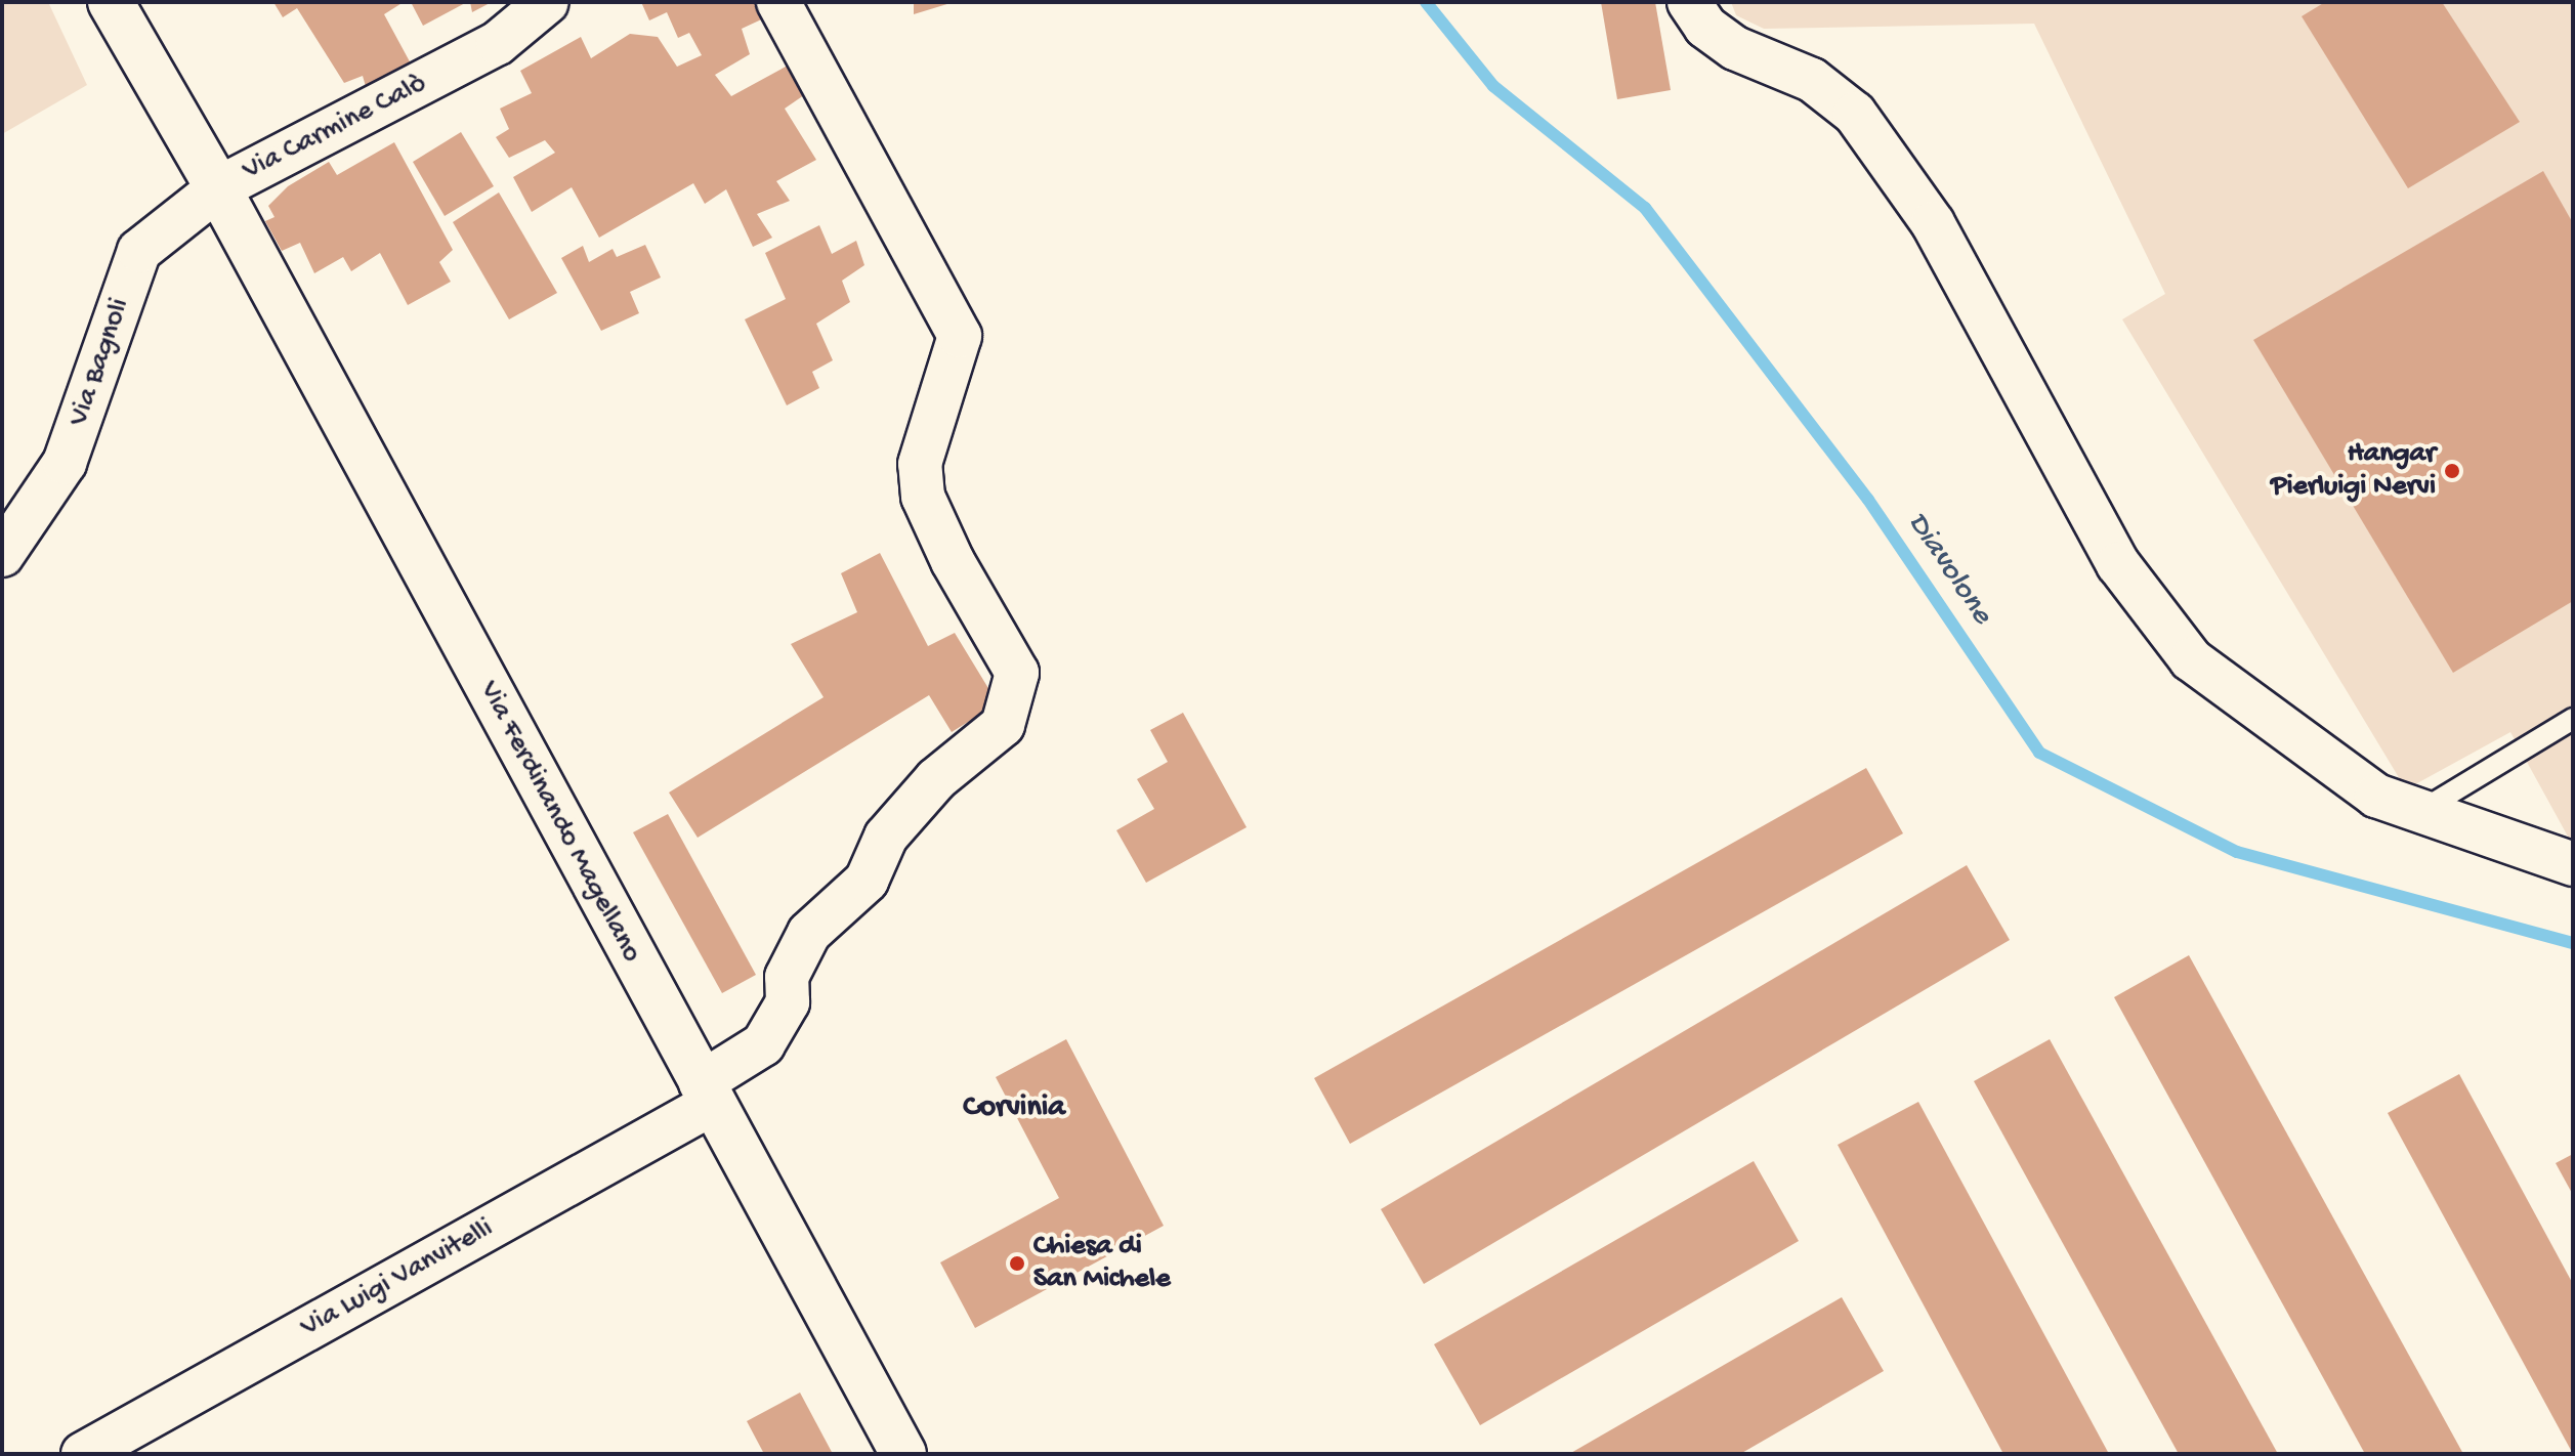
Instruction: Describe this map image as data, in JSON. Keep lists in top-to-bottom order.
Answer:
{
  "streets": {
    "street": [
      "Via Carmine Calò",
      "Via Bagnoli",
      "Via Ferdinando Magellano",
      "Via Luigi Vanvitelli"
    ]
  },
  "crossings": [
    ["Via Carmine Calò", "Via Bagnoli"],
    ["Via Carmine Calò", "Via Ferdinando Magellano"],
    ["Via Bagnoli", "Via Ferdinando Magellano"],
    ["Via Ferdinando Magellano", "Via Luigi Vanvitelli"]
  ],
  "districts": ["Corvinia"],
  "water": ["Diavolone"],
  "places": ["Hangar Pierluigi Nervi", "Chiesa di San Michele"]
}
